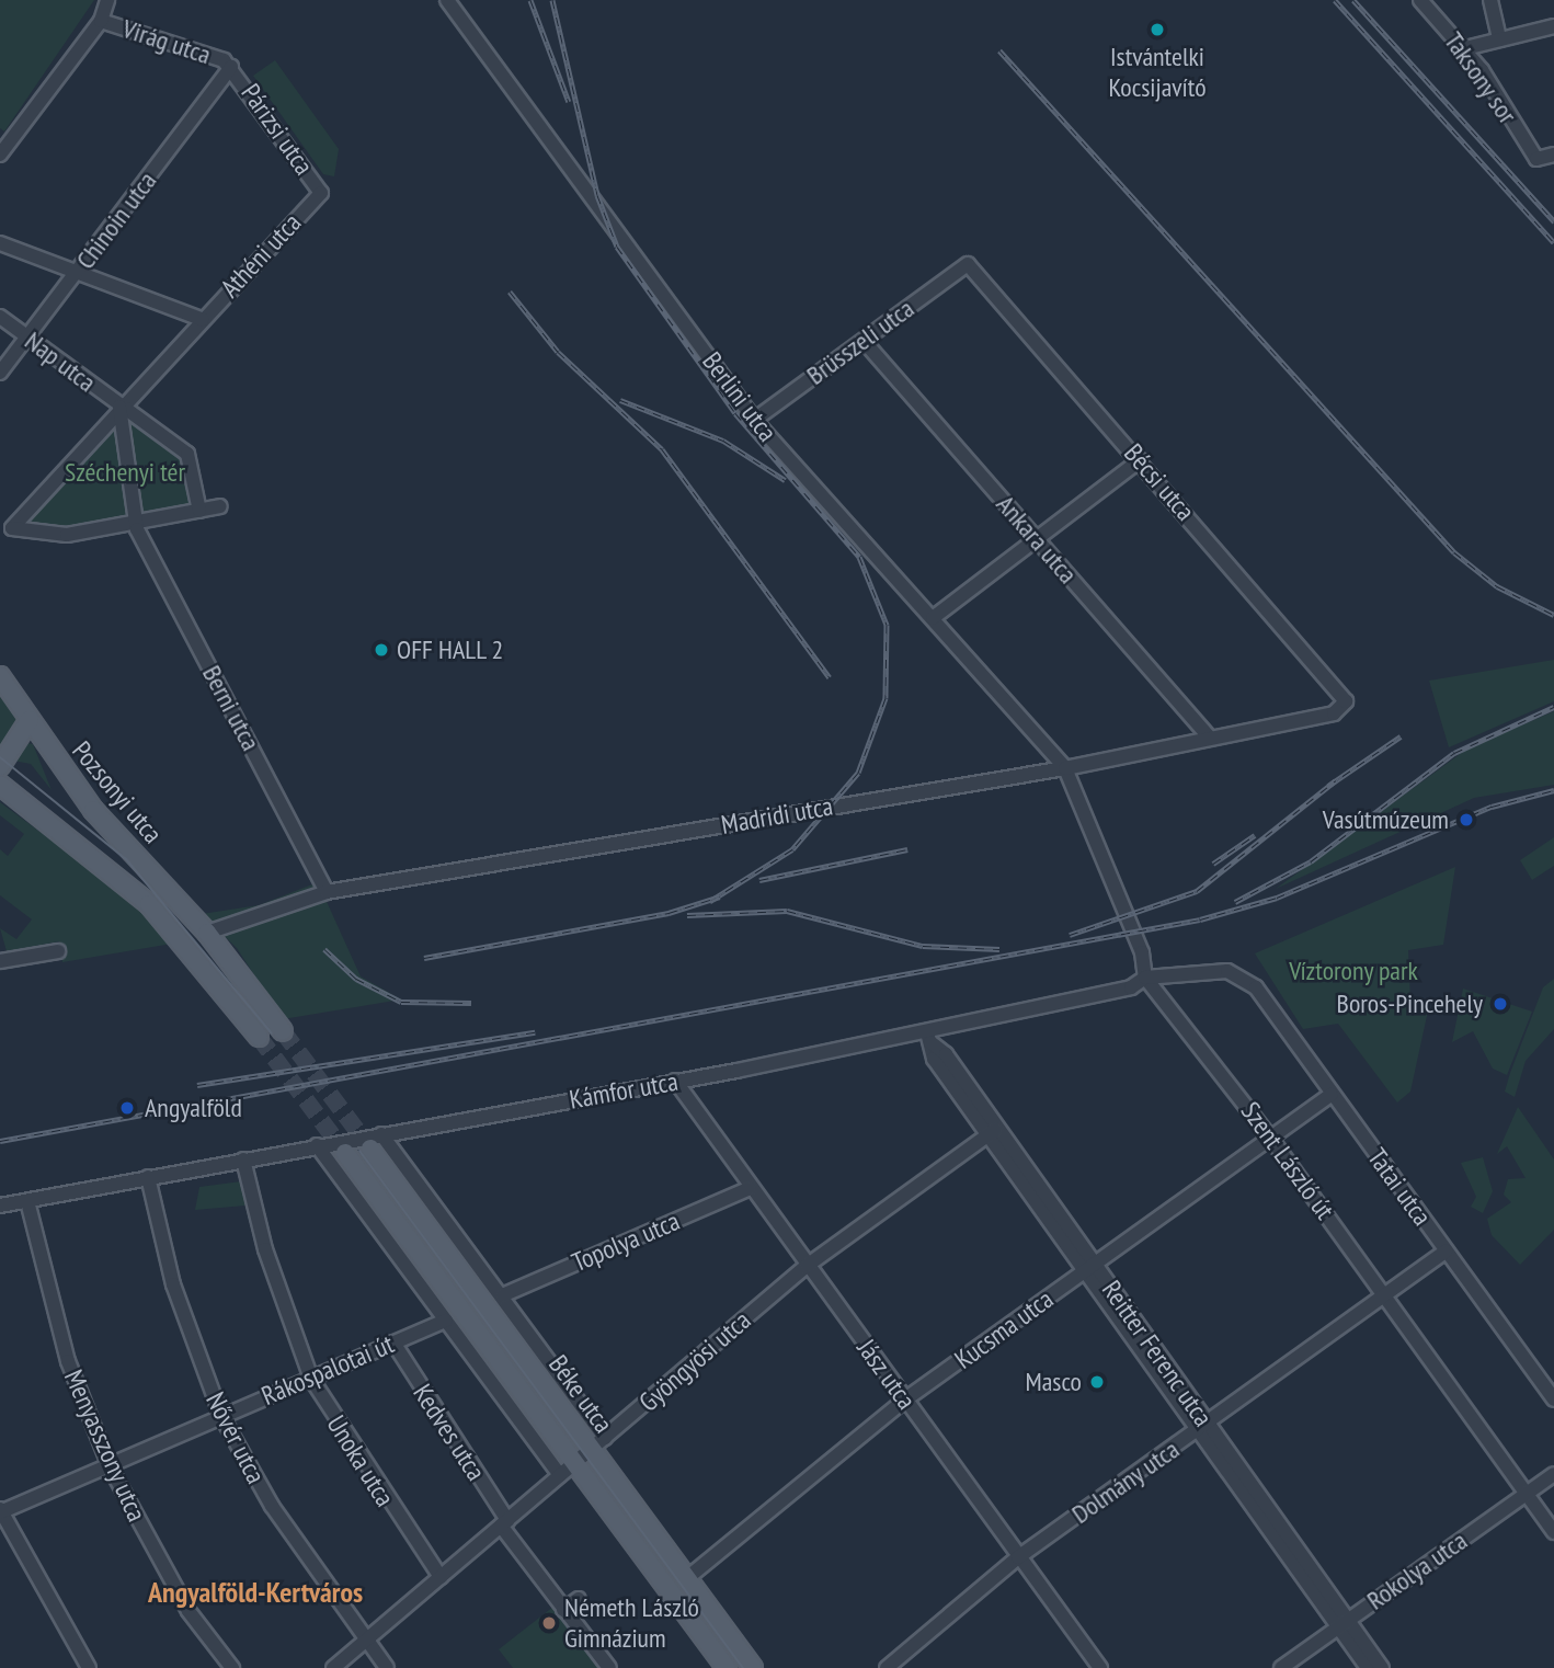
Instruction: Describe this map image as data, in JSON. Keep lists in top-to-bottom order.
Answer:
{
  "streets": {
    "main road": ["Pozsonyi utca", "Béke utca"],
    "street": [
      "Virág utca",
      "Taksony sor",
      "Párizsi utca",
      "Chinoin utca",
      "Athéni utca",
      "Brüsszeli utca",
      "Nap utca",
      "Berlini utca",
      "Bécsi utca",
      "Ankara utca",
      "Berni utca",
      "Madridi utca",
      "Kámfor utca",
      "Szent László út",
      "Tatai utca",
      "Topolya utca",
      "Kucsma utca",
      "Reitter Ferenc utca",
      "Gyöngyösi utca",
      "Rákospalotai út",
      "Jász utca",
      "Kedves utca",
      "Nővér utca",
      "Menyasszony utca",
      "Unoka utca",
      "Dolmány utca",
      "Rokolya utca"
    ]
  },
  "crossings": [
    ["Virág utca", "Párizsi utca"],
    ["Virág utca", "Chinoin utca"],
    ["Párizsi utca", "Chinoin utca"],
    ["Párizsi utca", "Athéni utca"],
    ["Chinoin utca", "Nap utca"],
    ["Brüsszeli utca", "Berlini utca"],
    ["Brüsszeli utca", "Bécsi utca"],
    ["Brüsszeli utca", "Ankara utca"],
    ["Berlini utca", "Madridi utca"],
    ["Bécsi utca", "Madridi utca"],
    ["Ankara utca", "Madridi utca"],
    ["Berni utca", "Madridi utca"],
    ["Pozsonyi utca", "Madridi utca"],
    ["Kámfor utca", "Szent László út"],
    ["Kámfor utca", "Tatai utca"],
    ["Kámfor utca", "Reitter Ferenc utca"],
    ["Kámfor utca", "Jász utca"],
    ["Kámfor utca", "Béke utca"],
    ["Kámfor utca", "Nővér utca"],
    ["Kámfor utca", "Menyasszony utca"],
    ["Kámfor utca", "Unoka utca"],
    ["Szent László út", "Kucsma utca"],
    ["Szent László út", "Dolmány utca"],
    ["Szent László út", "Rokolya utca"],
    ["Tatai utca", "Kucsma utca"],
    ["Tatai utca", "Dolmány utca"],
    ["Topolya utca", "Jász utca"],
    ["Topolya utca", "Béke utca"],
    ["Kucsma utca", "Reitter Ferenc utca"],
    ["Kucsma utca", "Jász utca"],
    ["Kucsma utca", "Béke utca"],
    ["Reitter Ferenc utca", "Gyöngyösi utca"],
    ["Reitter Ferenc utca", "Dolmány utca"],
    ["Reitter Ferenc utca", "Rokolya utca"],
    ["Gyöngyösi utca", "Jász utca"],
    ["Gyöngyösi utca", "Béke utca"],
    ["Gyöngyösi utca", "Kedves utca"],
    ["Gyöngyösi utca", "Nővér utca"],
    ["Gyöngyösi utca", "Unoka utca"],
    ["Rákospalotai út", "Béke utca"],
    ["Rákospalotai út", "Kedves utca"],
    ["Rákospalotai út", "Nővér utca"],
    ["Rákospalotai út", "Menyasszony utca"],
    ["Rákospalotai út", "Unoka utca"],
    ["Jász utca", "Dolmány utca"]
  ],
  "districts": ["Angyalföld-Kertváros"],
  "parks": ["Széchenyi tér", "Víztorony park"],
  "places": [
    "Istvántelki Kocsijavító",
    "OFF HALL 2",
    "Vasútmúzeum",
    "Boros-Pincehely",
    "Angyalföld",
    "Masco",
    "Németh László Gimnázium"
  ]
}
